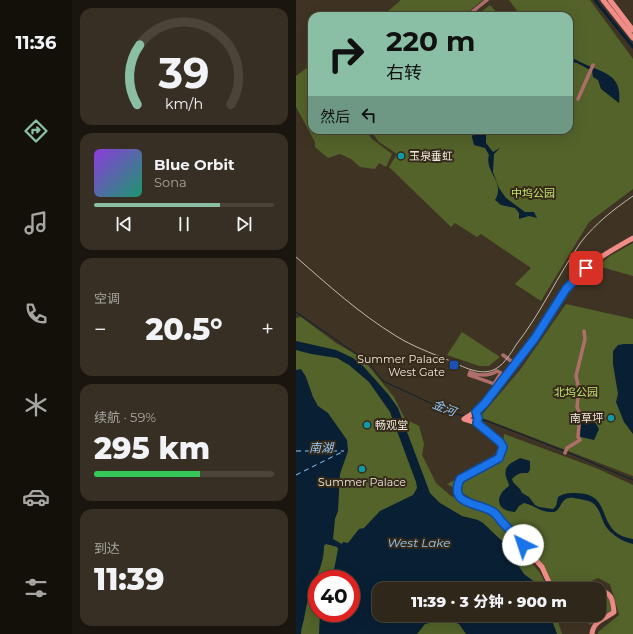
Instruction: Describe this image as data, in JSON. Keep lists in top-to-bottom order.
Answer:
{
  "water": ["金河", "南湖", "West Lake"],
  "parks": ["中坞公园", "北坞公园"],
  "places": {
    "other": [
      "玉泉垂虹",
      "南草坪",
      "畅观堂",
      "Summer Palace"
    ],
    "transit": ["Summer Palace West Gate"]
  },
  "page": {
    "tabs": "11:36",
    "turn": ["220 m", "右转"],
    "then": "然后",
    "song": ["Blue Orbit", "Sona"],
    "tile": [
      "空调",
      ["续航 · 59%", "295 km"],
      ["到达", "11:39"]
    ],
    "heat": ["−", "20.5°", "+"],
    "limit": "40",
    "trip": "11:39 · 3 分钟 · 900 m",
    "gauge": ["39", "km/h"]
  }
}
